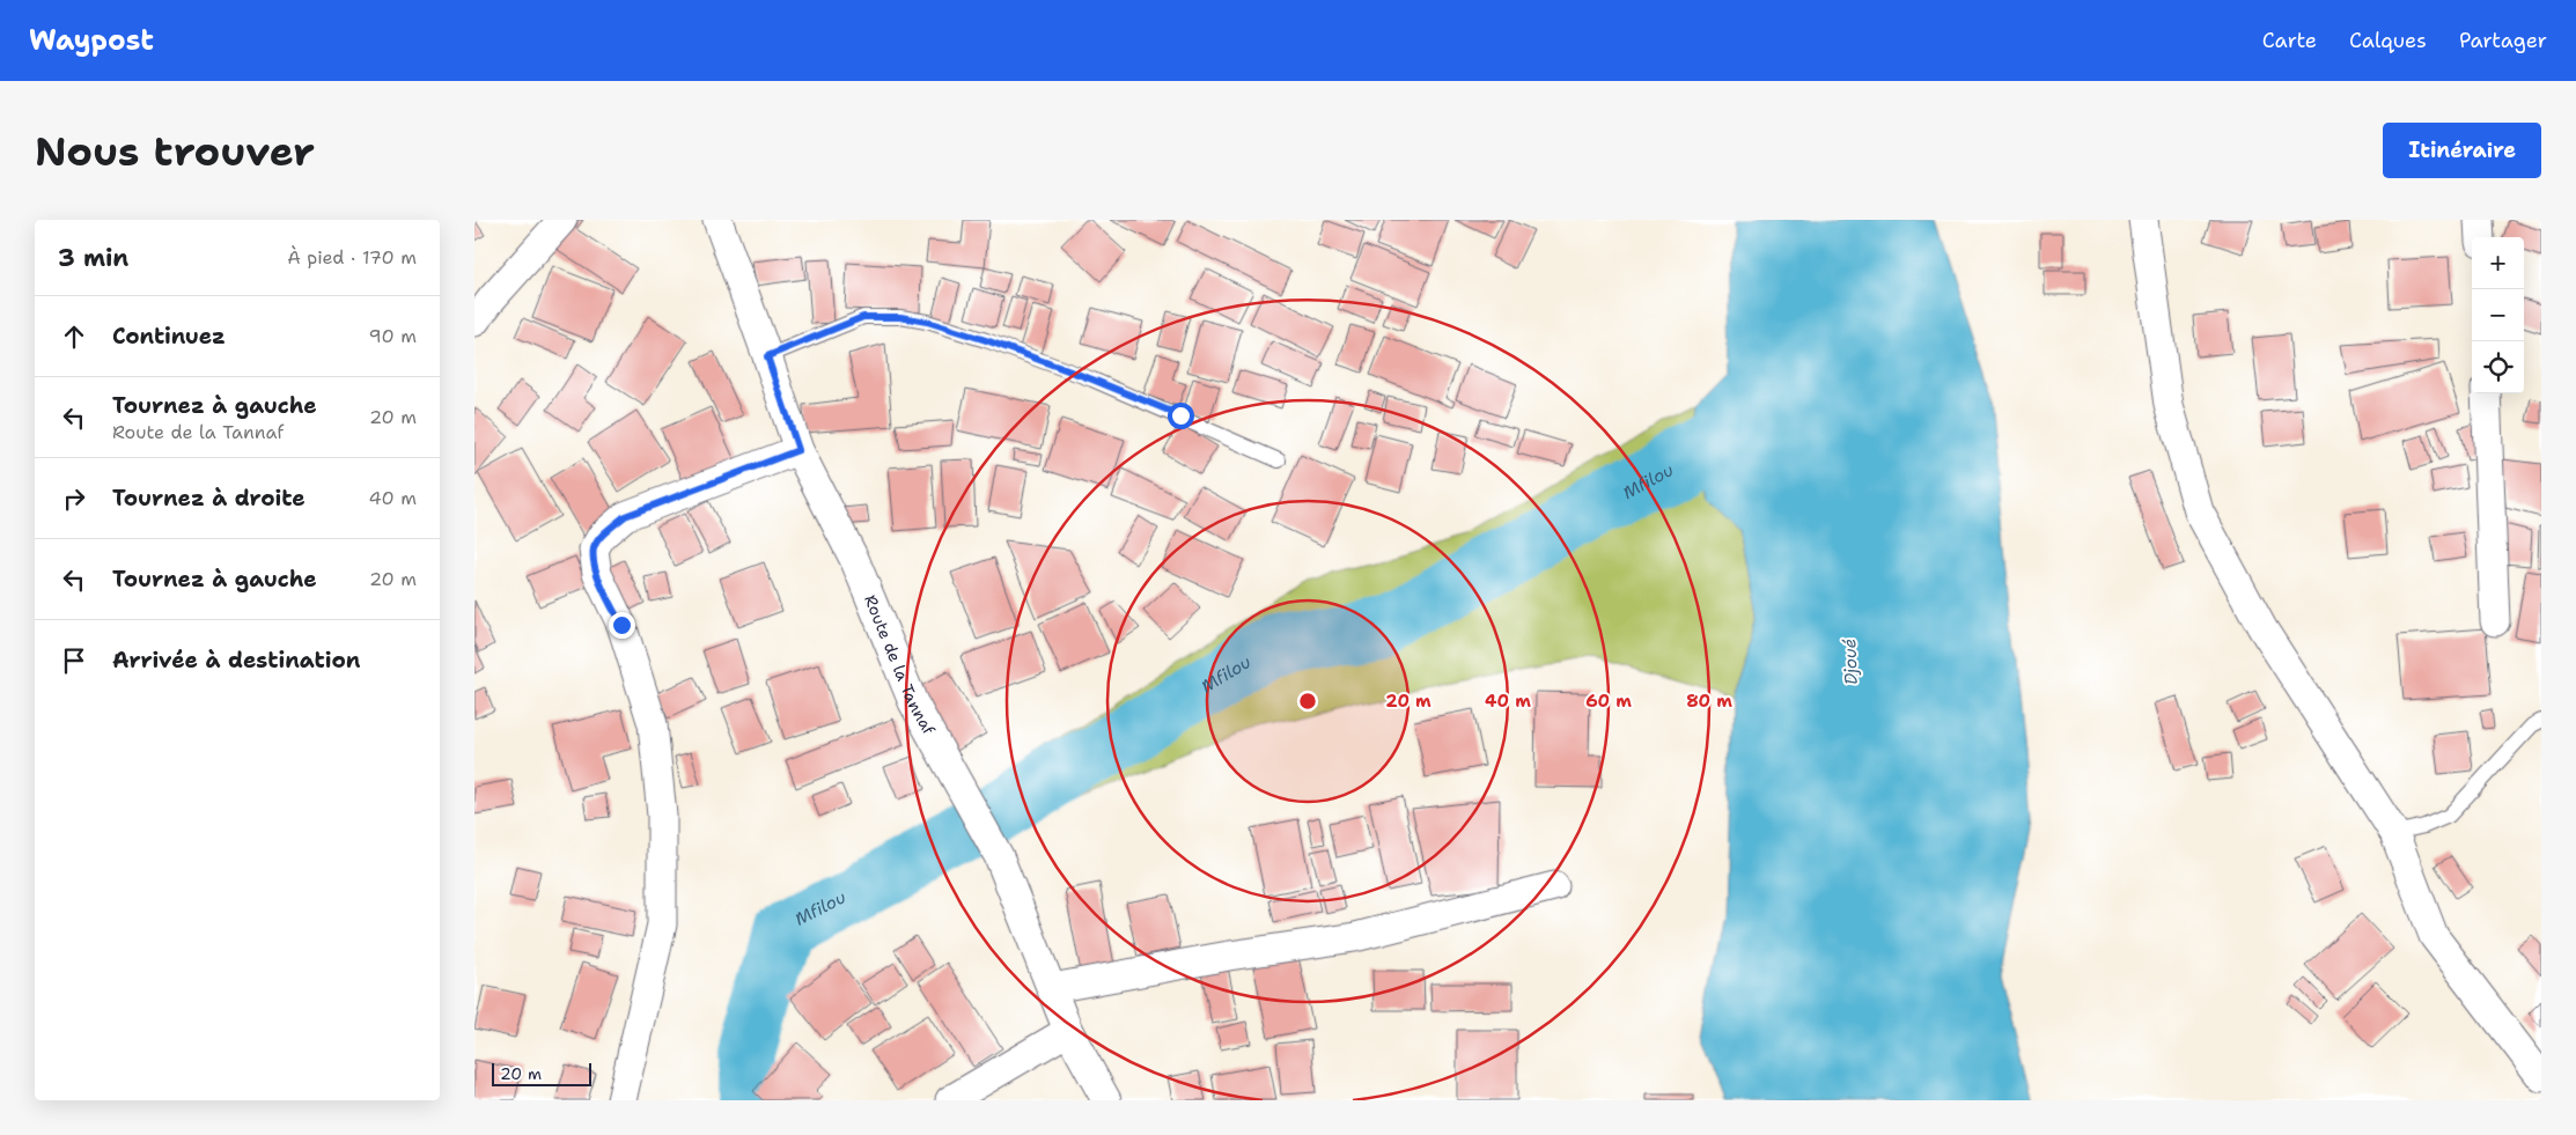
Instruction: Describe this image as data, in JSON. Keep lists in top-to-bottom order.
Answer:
{
  "streets": {
    "street": ["Route de la Tannaf"]
  },
  "water": ["Mfilou", "Djoué"],
  "scale_bar": "20 m",
  "page": {
    "header": "Waypost",
    "nav": ["Carte", "Calques", "Partager"],
    "buttons": "Itinéraire",
    "title": "Nous trouver",
    "heading": ["3 min", "À pied · 170 m"],
    "map_buttons": ["+", "−"],
    "list": [
      ["Continuez", "90 m"],
      ["Tournez à gauche", "Route de la Tannaf", "20 m"],
      ["Tournez à droite", "40 m"],
      ["Tournez à gauche", "20 m"],
      "Arrivée à destination"
    ],
    "scale": "20 m"
  },
  "rings": [
    "20 m",
    "40 m",
    "60 m",
    "80 m"
  ]
}
